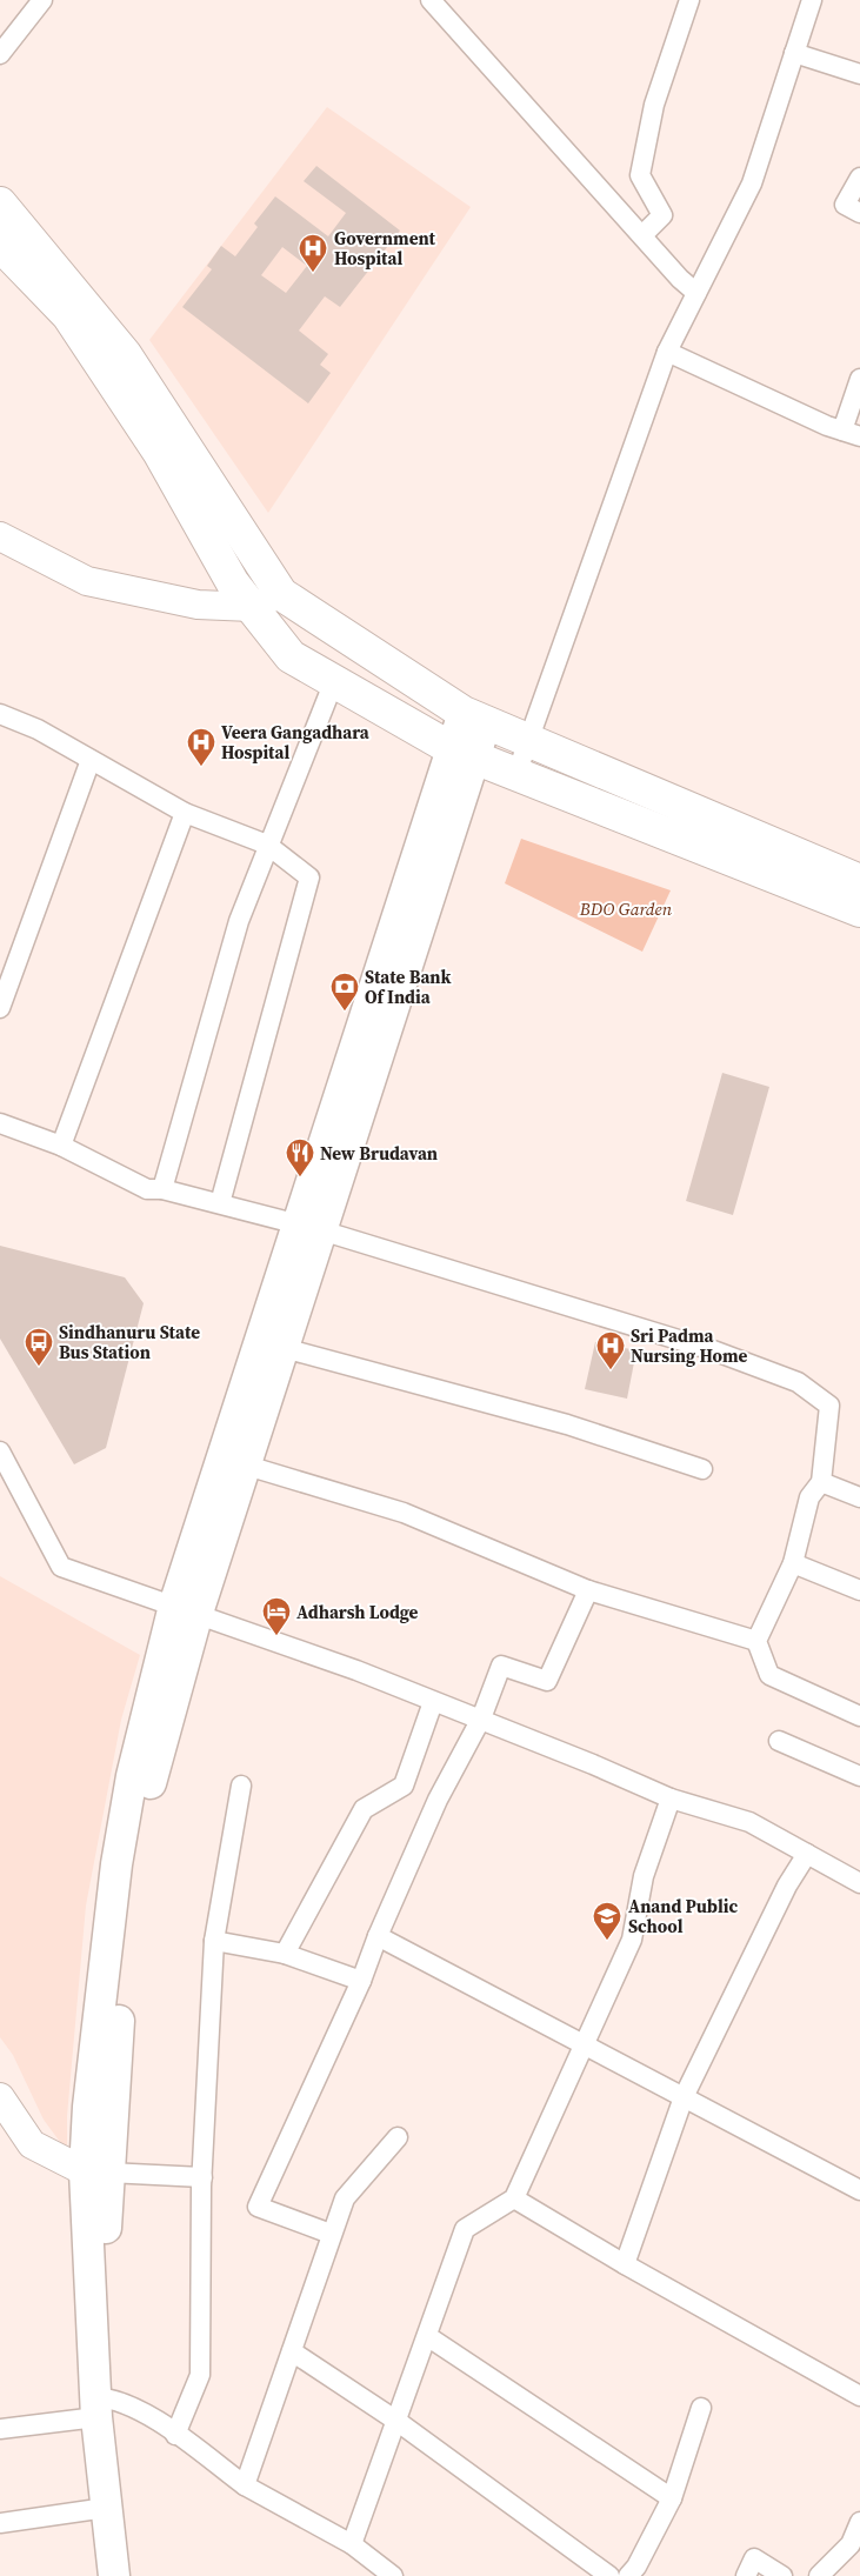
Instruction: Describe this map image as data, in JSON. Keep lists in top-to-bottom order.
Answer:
{
  "parks": ["BDO Garden"],
  "places": {
    "hospital": ["Government Hospital", "Veera Gangadhara Hospital", "Sri Padma Nursing Home"],
    "bank": ["State Bank Of India"],
    "restaurant": ["New Brudavan"],
    "bus stop": ["Sindhanuru State Bus Station"],
    "hotel": ["Adharsh Lodge"],
    "school or university": ["Anand Public School"]
  }
}
